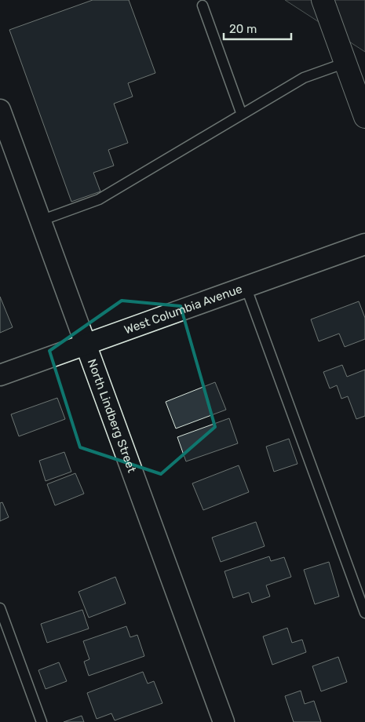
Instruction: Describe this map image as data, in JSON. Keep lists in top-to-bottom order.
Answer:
{
  "streets": {
    "street": ["West Columbia Avenue", "North Lindberg Street"]
  },
  "crossings": [
    ["West Columbia Avenue", "North Lindberg Street"]
  ],
  "scale_bar": "20 m"
}
